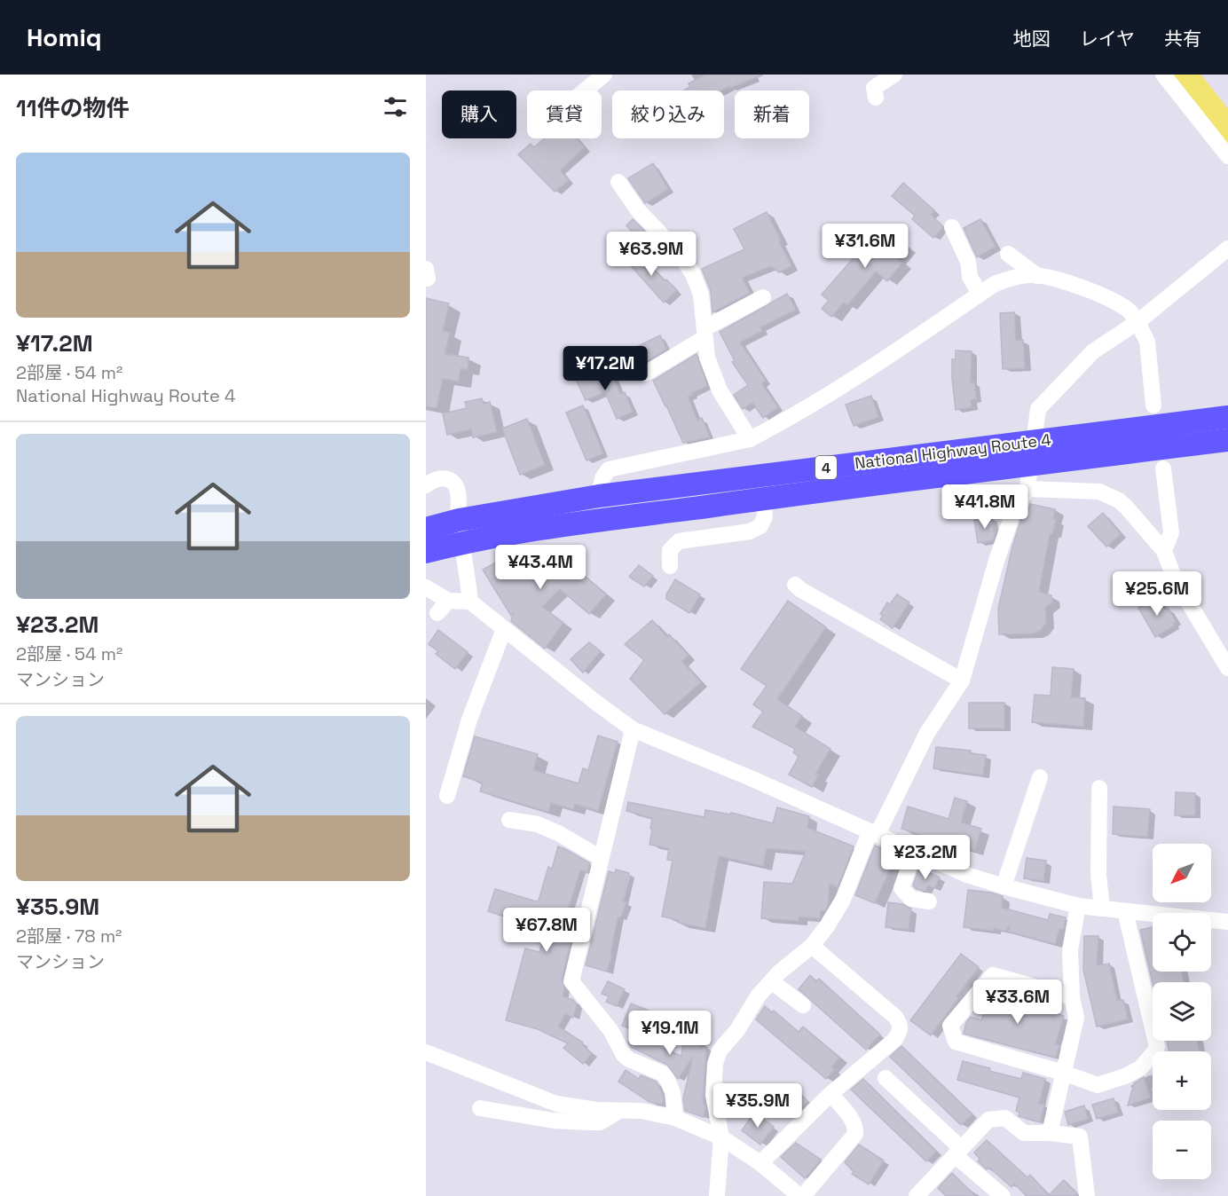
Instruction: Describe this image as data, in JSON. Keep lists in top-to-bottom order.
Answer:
{
  "streets": {
    "highway": ["National Highway Route 4", "4"]
  },
  "north": "bottom left",
  "page": {
    "header": "Homiq",
    "nav": ["地図", "レイヤ", "共有"],
    "heading": "11件の物件",
    "chip": [
      "購入",
      "賃貸",
      "絞り込み",
      "新着"
    ],
    "list": [
      {
        "name": "¥17.2M",
        "note": "2部屋 · 54 m² · National Highway Route 4"
      },
      {
        "name": "¥23.2M",
        "note": "2部屋 · 54 m² · マンション"
      },
      {
        "name": "¥35.9M",
        "note": "2部屋 · 78 m² · マンション"
      }
    ],
    "price": [
      "¥31.6M",
      "¥63.9M",
      "¥17.2M",
      "¥41.8M",
      "¥43.4M",
      "¥25.6M",
      "¥23.2M",
      "¥67.8M",
      "¥33.6M",
      "¥19.1M",
      "¥35.9M"
    ],
    "map_buttons": ["+", "−"]
  }
}
